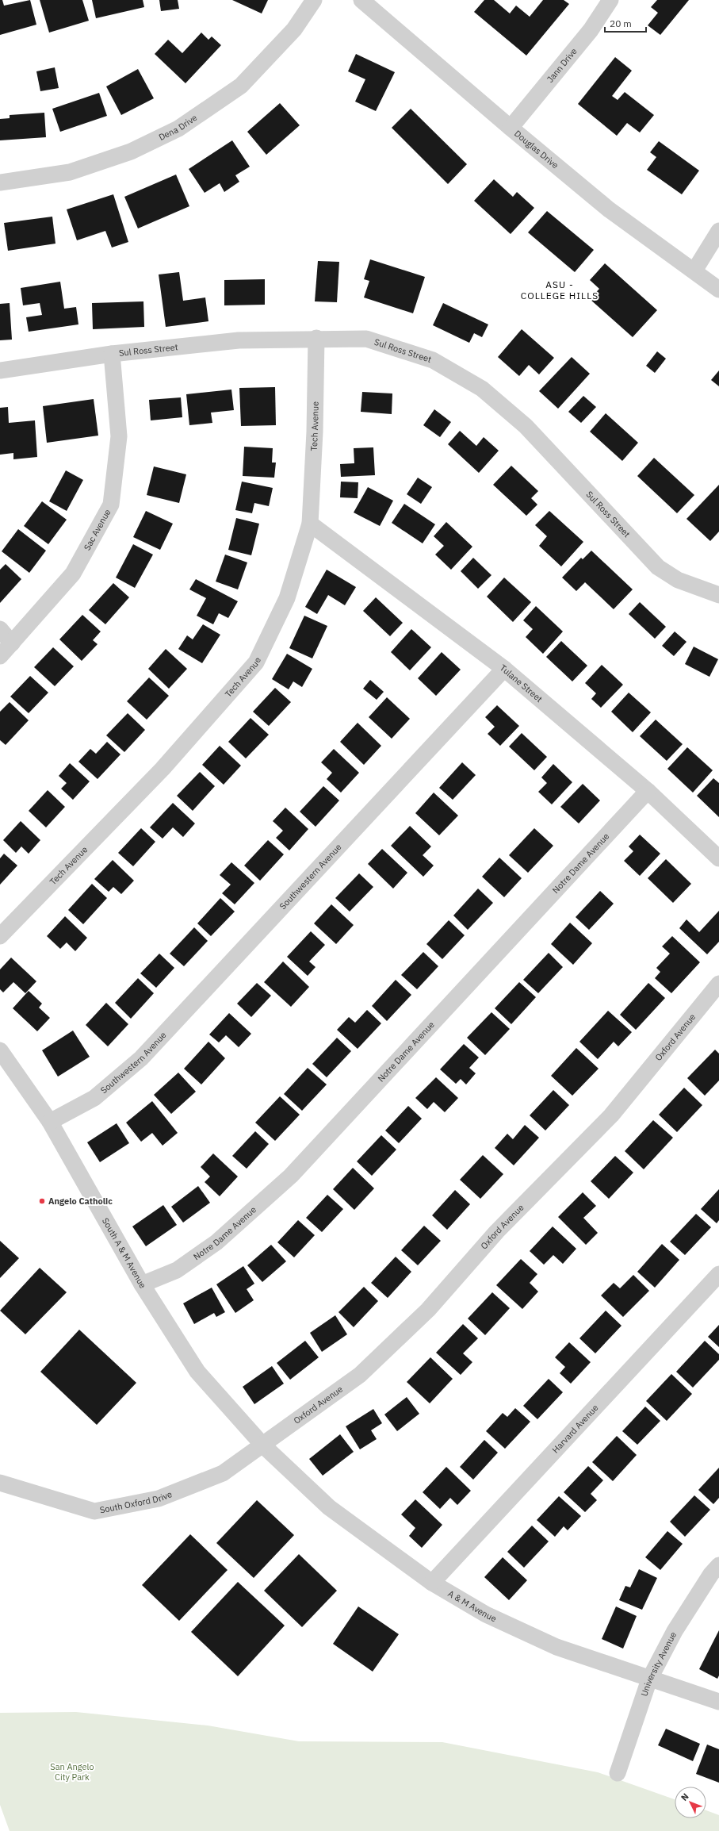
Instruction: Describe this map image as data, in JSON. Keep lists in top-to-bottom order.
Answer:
{
  "streets": {
    "street": [
      "Jann Drive",
      "Dena Drive",
      "Douglas Drive",
      "Sul Ross Street",
      "Tech Avenue",
      "Sac Avenue",
      "Tulane Street",
      "Notre Dame Avenue",
      "Southwestern Avenue",
      "Oxford Avenue",
      "South A & M Avenue",
      "Harvard Avenue",
      "South Oxford Drive",
      "A & M Avenue",
      "University Avenue"
    ]
  },
  "crossings": [
    ["Jann Drive", "Douglas Drive"],
    ["Sul Ross Street", "Tech Avenue"],
    ["Sul Ross Street", "Sac Avenue"],
    ["Tech Avenue", "Tulane Street"],
    ["Tulane Street", "Notre Dame Avenue"],
    ["Tulane Street", "Southwestern Avenue"],
    ["Notre Dame Avenue", "South A & M Avenue"],
    ["Southwestern Avenue", "South A & M Avenue"],
    ["Oxford Avenue", "South A & M Avenue"],
    ["Oxford Avenue", "South Oxford Drive"],
    ["Oxford Avenue", "A & M Avenue"],
    ["South A & M Avenue", "South Oxford Drive"],
    ["South A & M Avenue", "A & M Avenue"],
    ["Harvard Avenue", "A & M Avenue"],
    ["South Oxford Drive", "A & M Avenue"],
    ["A & M Avenue", "University Avenue"]
  ],
  "districts": ["ASU - COLLEGE HILLS"],
  "parks": ["San Angelo City Park"],
  "places": ["Angelo Catholic"],
  "scale_bar": "20 m",
  "north": "top left"
}
